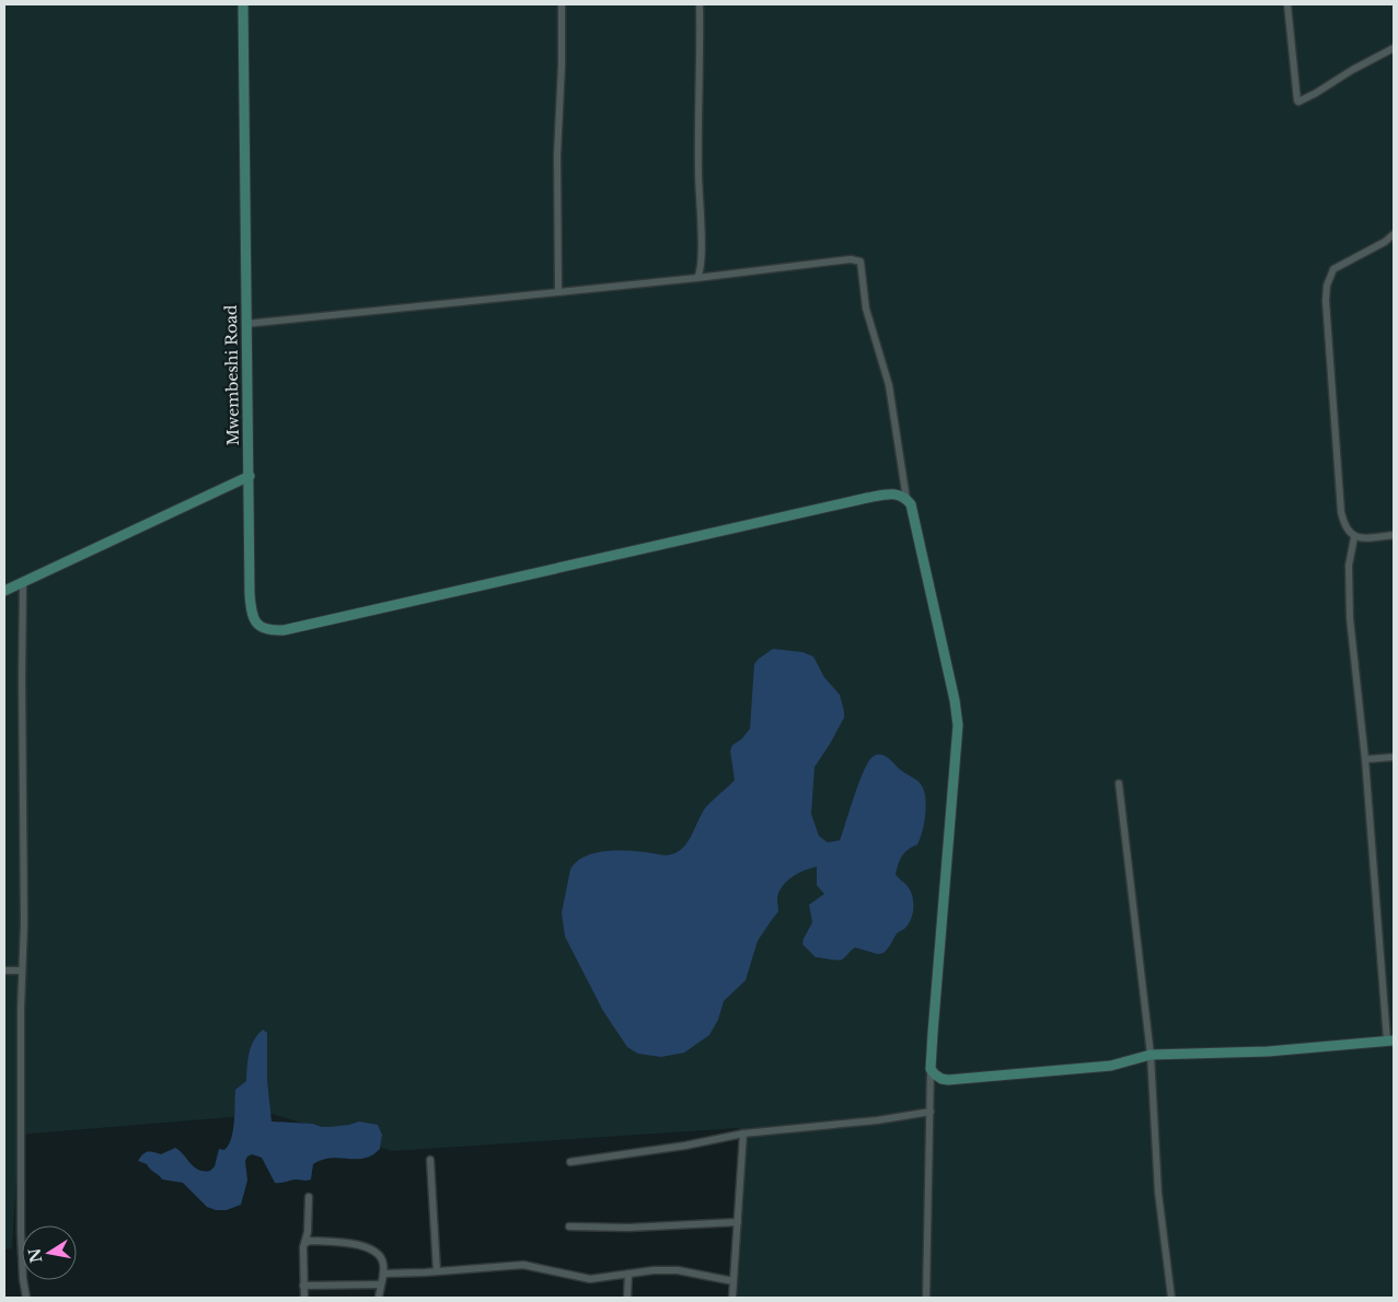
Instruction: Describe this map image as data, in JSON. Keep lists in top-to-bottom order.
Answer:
{
  "streets": {
    "street": ["Mwembeshi Road"]
  },
  "north": "left"
}
